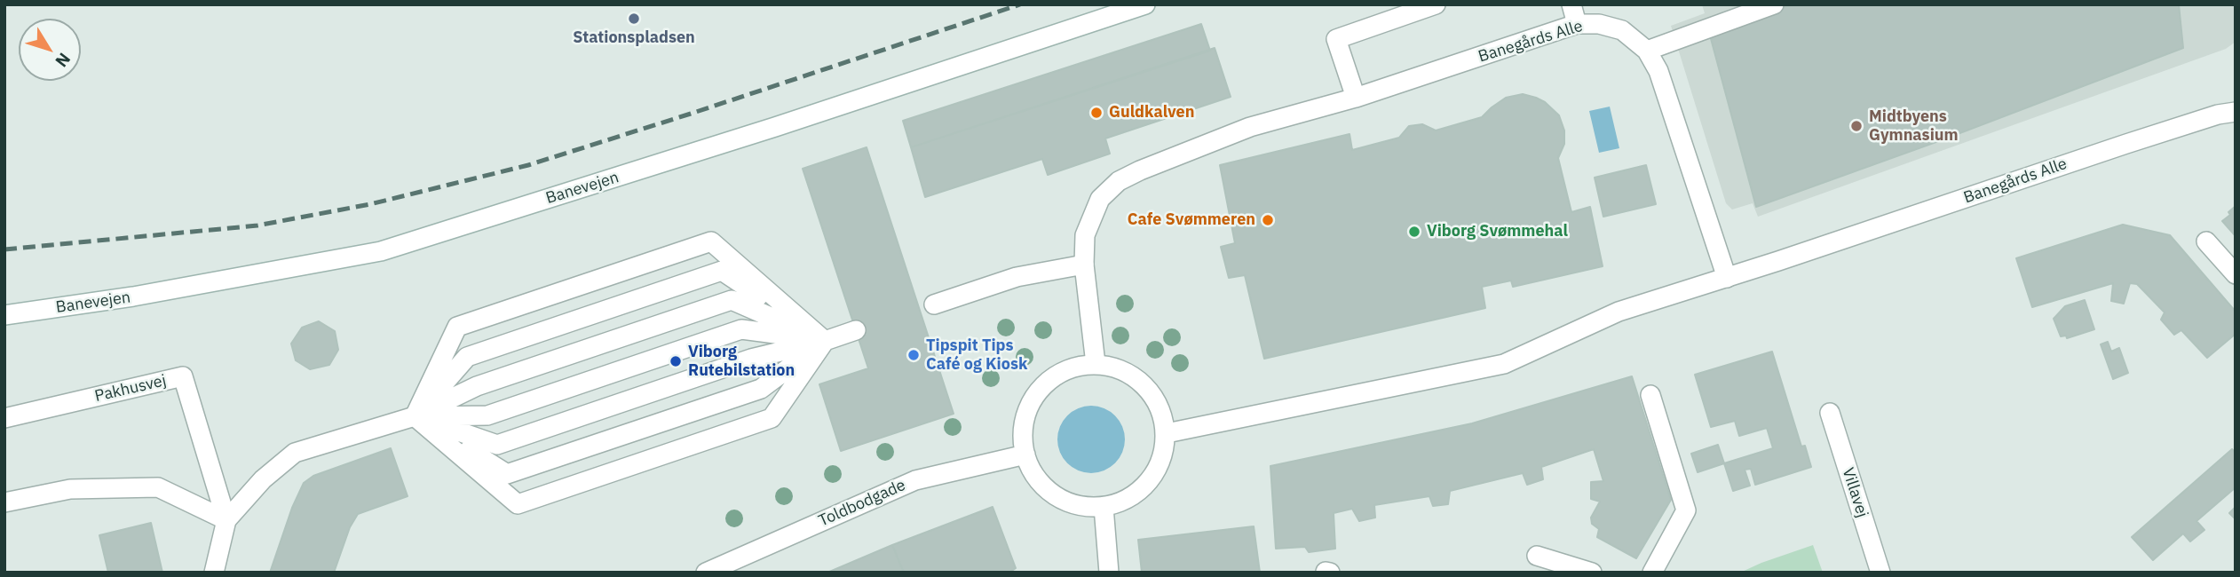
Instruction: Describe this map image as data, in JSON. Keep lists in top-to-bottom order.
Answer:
{
  "streets": {
    "street": [
      "Banegårds Alle",
      "Banevejen",
      "Pakhusvej",
      "Villavej",
      "Toldbodgade"
    ]
  },
  "crossings": [
    ["Banegårds Alle", "Toldbodgade"]
  ],
  "places": [
    "Stationspladsen",
    "Guldkalven",
    "Midtbyens Gymnasium",
    "Cafe Svømmeren",
    "Viborg Svømmehal",
    "Tipspit Tips Café og Kiosk",
    "Viborg Rutebilstation"
  ],
  "north": "bottom right"
}
